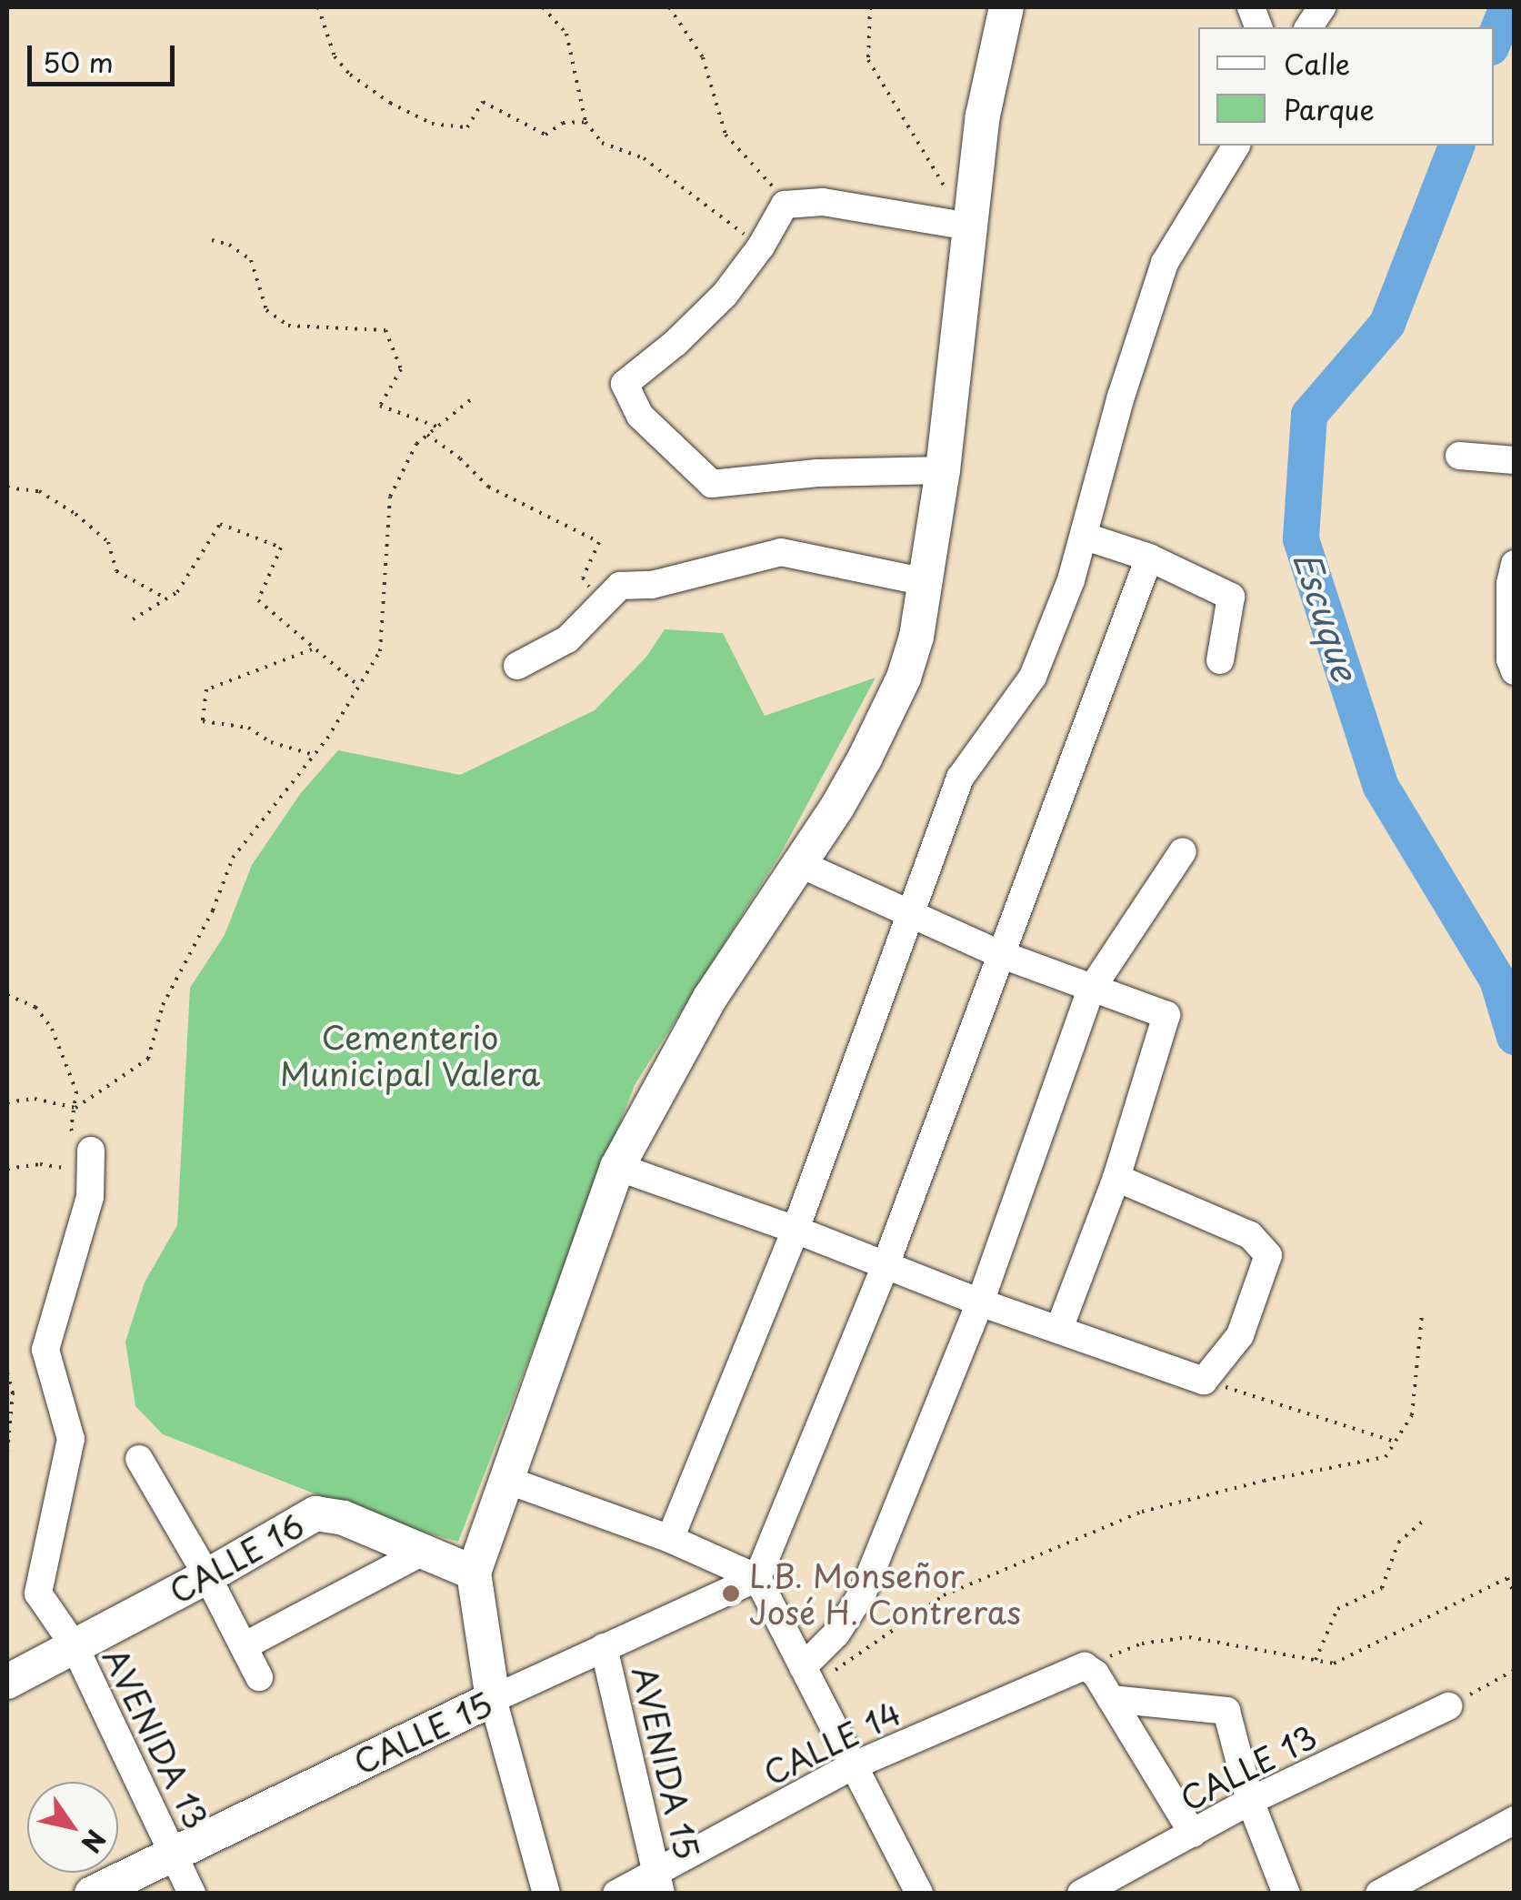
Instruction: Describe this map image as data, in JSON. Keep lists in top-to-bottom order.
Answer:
{
  "streets": {
    "main road": ["CALLE 16", "CALLE 15"],
    "street": [
      "AVENIDA 13",
      "CALLE 14",
      "AVENIDA 15",
      "CALLE 13"
    ]
  },
  "crossings": [
    ["CALLE 16", "AVENIDA 13"],
    ["CALLE 15", "AVENIDA 13"],
    ["CALLE 15", "AVENIDA 15"],
    ["CALLE 14", "AVENIDA 15"]
  ],
  "water": ["Escuque"],
  "parks": ["Cementerio Municipal Valera"],
  "places": ["L.B. Monseñor José H. Contreras"],
  "legend": ["Calle", "Parque"],
  "scale_bar": "50 m",
  "north": "bottom right"
}
